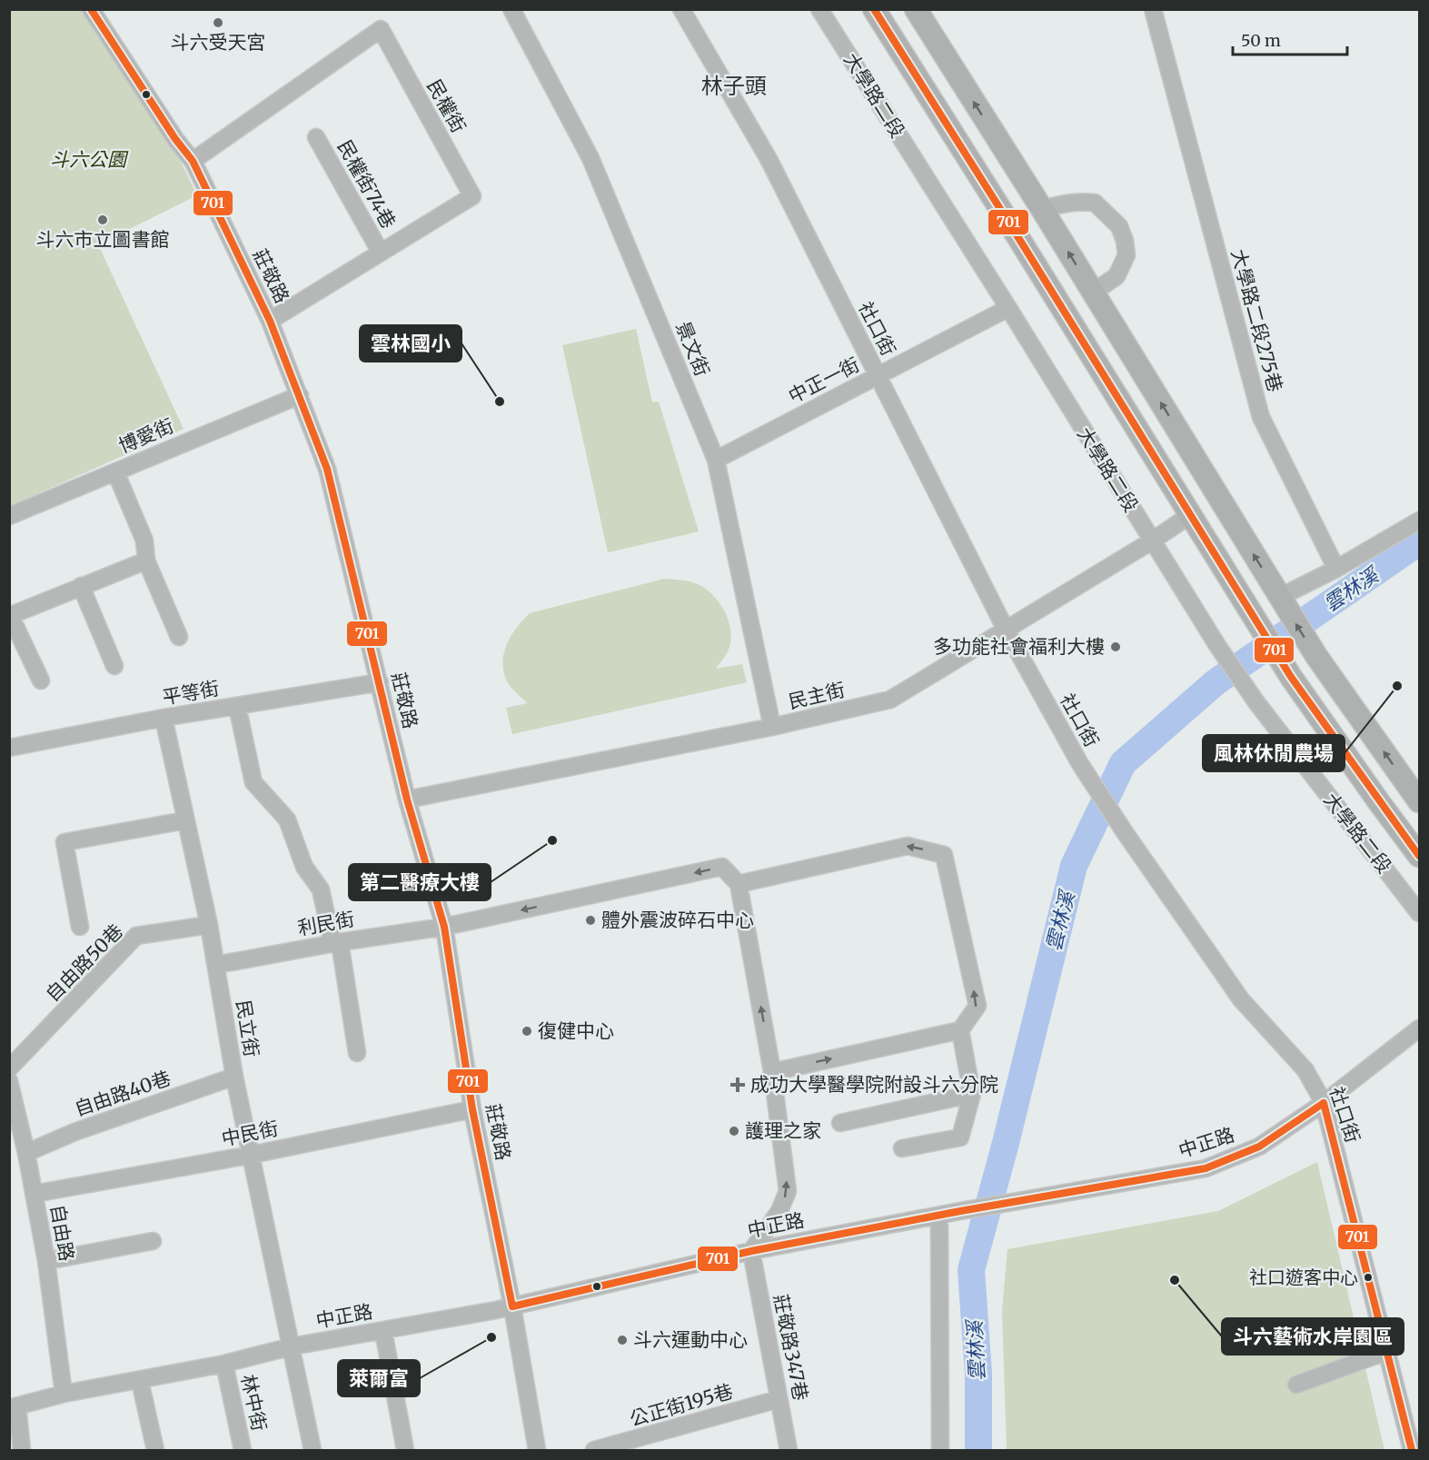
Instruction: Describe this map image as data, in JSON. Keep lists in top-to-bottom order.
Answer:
{
  "streets": {
    "main road": ["大學路二段"],
    "street": [
      "民權街",
      "民權街74巷",
      "莊敬路",
      "大學路二段275巷",
      "社口街",
      "景文街",
      "中正一街",
      "博愛街",
      "平等街",
      "民主街",
      "利民街",
      "自由路50巷",
      "民立街",
      "自由路40巷",
      "中民街",
      "中正路",
      "自由路",
      "莊敬路347巷",
      "林中街",
      "公正街195巷"
    ]
  },
  "crossings": [
    ["大學路二段", "中正一街"],
    ["大學路二段", "民主街"],
    ["民權街", "民權街74巷"],
    ["民權街", "莊敬路"],
    ["莊敬路", "博愛街"],
    ["莊敬路", "平等街"],
    ["莊敬路", "民主街"],
    ["莊敬路", "利民街"],
    ["莊敬路", "中民街"],
    ["莊敬路", "中正路"],
    ["社口街", "中正一街"],
    ["社口街", "民主街"],
    ["社口街", "中正路"],
    ["景文街", "中正一街"],
    ["景文街", "民主街"],
    ["平等街", "民立街"],
    ["利民街", "民立街"],
    ["自由路50巷", "民立街"],
    ["民立街", "自由路40巷"],
    ["民立街", "中民街"],
    ["民立街", "中正路"],
    ["自由路40巷", "自由路"],
    ["中民街", "自由路"],
    ["中正路", "自由路"],
    ["中正路", "莊敬路347巷"],
    ["中正路", "林中街"],
    ["莊敬路347巷", "公正街195巷"]
  ],
  "one_way": ["利民街"],
  "districts": ["林子頭"],
  "water": ["雲林溪"],
  "parks": ["斗六公園"],
  "places": {
    "other": [
      "斗六受天宮",
      "斗六市立圖書館",
      "雲林國小",
      "多功能社會福利大樓",
      "風林休閒農場",
      "第二醫療大樓",
      "體外震波碎石中心",
      "復健中心",
      "護理之家",
      "社口遊客中心",
      "斗六藝術水岸園區",
      "萊爾富",
      "斗六運動中心"
    ],
    "health": ["成功大學醫學院附設斗六分院"]
  },
  "lines": ["transit line 701"],
  "scale_bar": "50 m"
}
